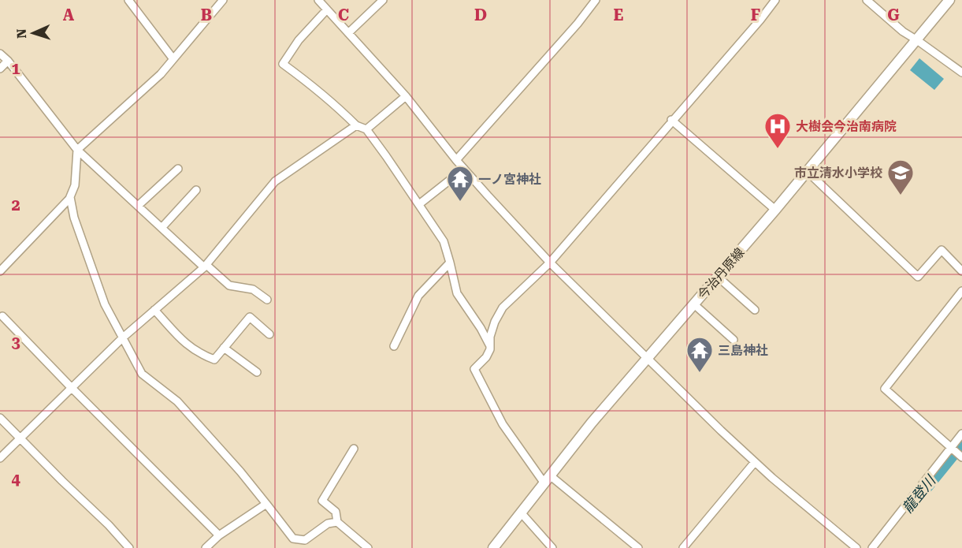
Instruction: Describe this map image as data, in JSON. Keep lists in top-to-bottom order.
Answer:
{
  "streets": {
    "main road": ["今治丹原線"]
  },
  "water": ["龍登川"],
  "places": {
    "hospital": ["大樹会今治南病院"],
    "school or university": ["市立清水小学校"],
    "temple": ["一ノ宮神社", "三島神社"]
  },
  "north": "left",
  "grid": {
    "columns": [
      "A",
      "B",
      "C",
      "D",
      "E",
      "F",
      "G"
    ],
    "rows": [
      "1",
      "2",
      "3",
      "4"
    ]
  }
}
